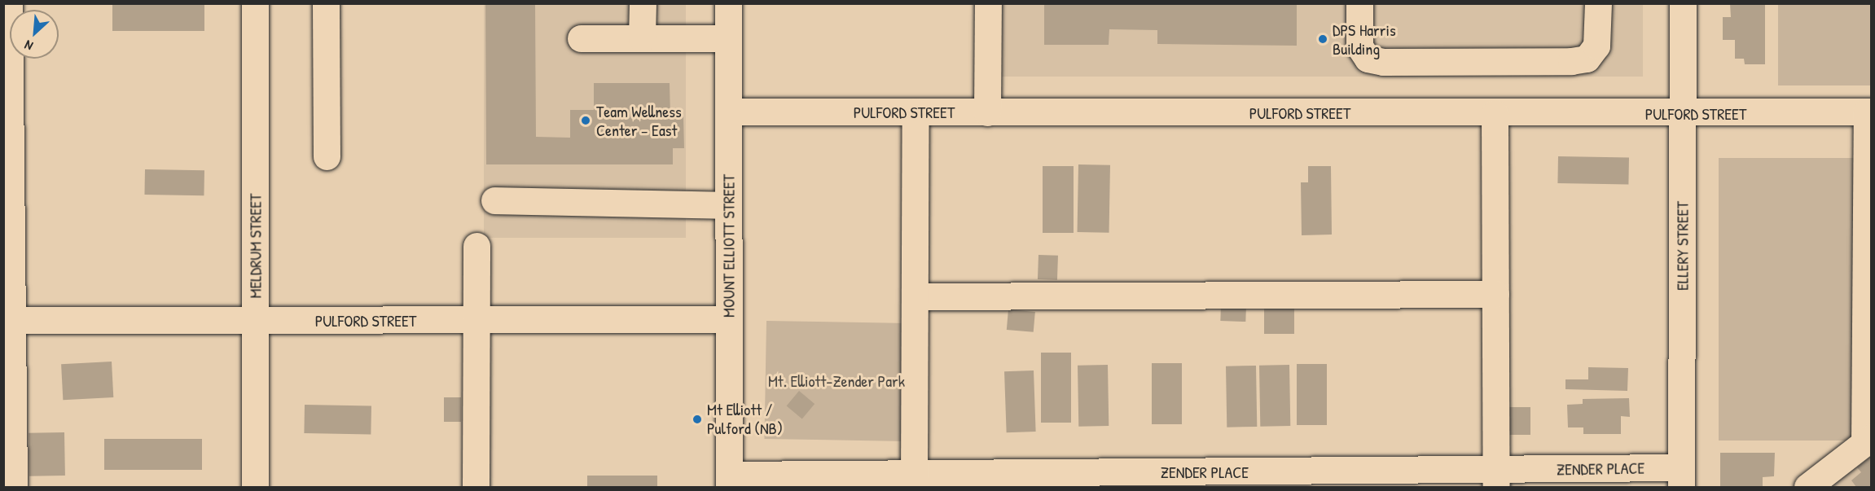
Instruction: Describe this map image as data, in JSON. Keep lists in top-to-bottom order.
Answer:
{
  "streets": {
    "street": [
      "PULFORD STREET",
      "MELDRUM STREET",
      "MOUNT ELLIOTT STREET",
      "ELLERY STREET",
      "ZENDER PLACE"
    ]
  },
  "crossings": [
    ["PULFORD STREET", "MELDRUM STREET"],
    ["PULFORD STREET", "MOUNT ELLIOTT STREET"],
    ["PULFORD STREET", "ELLERY STREET"],
    ["MOUNT ELLIOTT STREET", "ZENDER PLACE"],
    ["ELLERY STREET", "ZENDER PLACE"]
  ],
  "parks": ["Mt. Elliott-Zender Park"],
  "places": ["DPS Harris Building", "Team Wellness Center – East", "Mt Elliott / Pulford (NB)"],
  "north": "bottom left"
}
